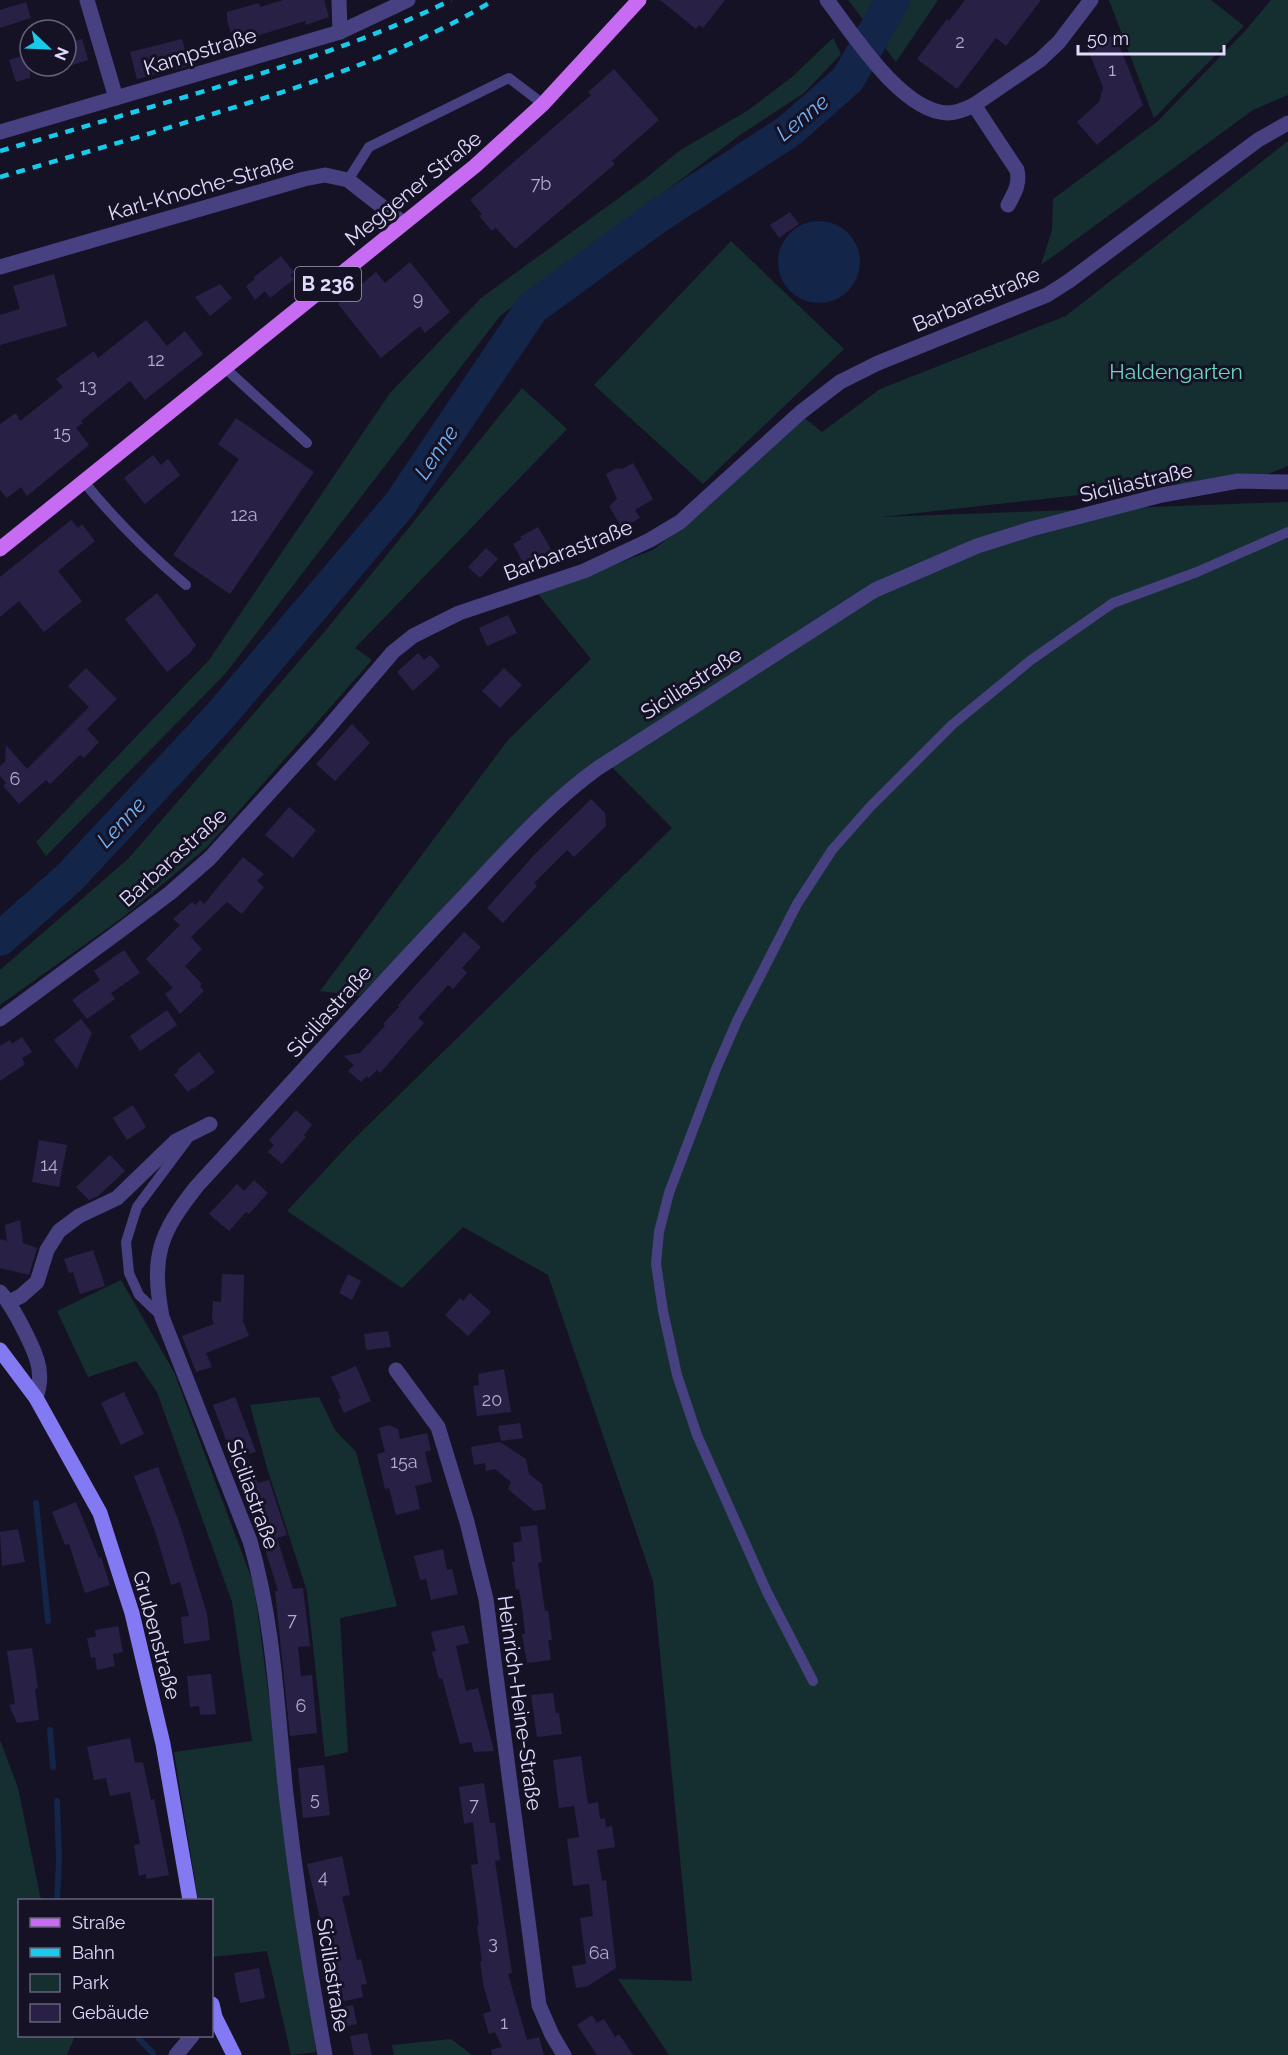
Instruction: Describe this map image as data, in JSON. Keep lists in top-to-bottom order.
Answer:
{
  "streets": {
    "main road": ["Meggener Straße", "B 236", "Grubenstraße"],
    "street": [
      "Kampstraße",
      "Karl-Knoche-Straße",
      "Barbarastraße",
      "Siciliastraße",
      "Heinrich-Heine-Straße"
    ]
  },
  "water": ["Lenne"],
  "parks": ["Haldengarten"],
  "house_numbers": [
    "2",
    "1",
    "7b",
    "9",
    "12",
    "13",
    "15",
    "12a",
    "6",
    "14",
    "20",
    "15a",
    "7",
    "6",
    "5",
    "7",
    "4",
    "3",
    "6a",
    "1"
  ],
  "legend": [
    "Straße",
    "Bahn",
    "Park",
    "Gebäude"
  ],
  "scale_bar": "50 m",
  "north": "bottom right"
}
